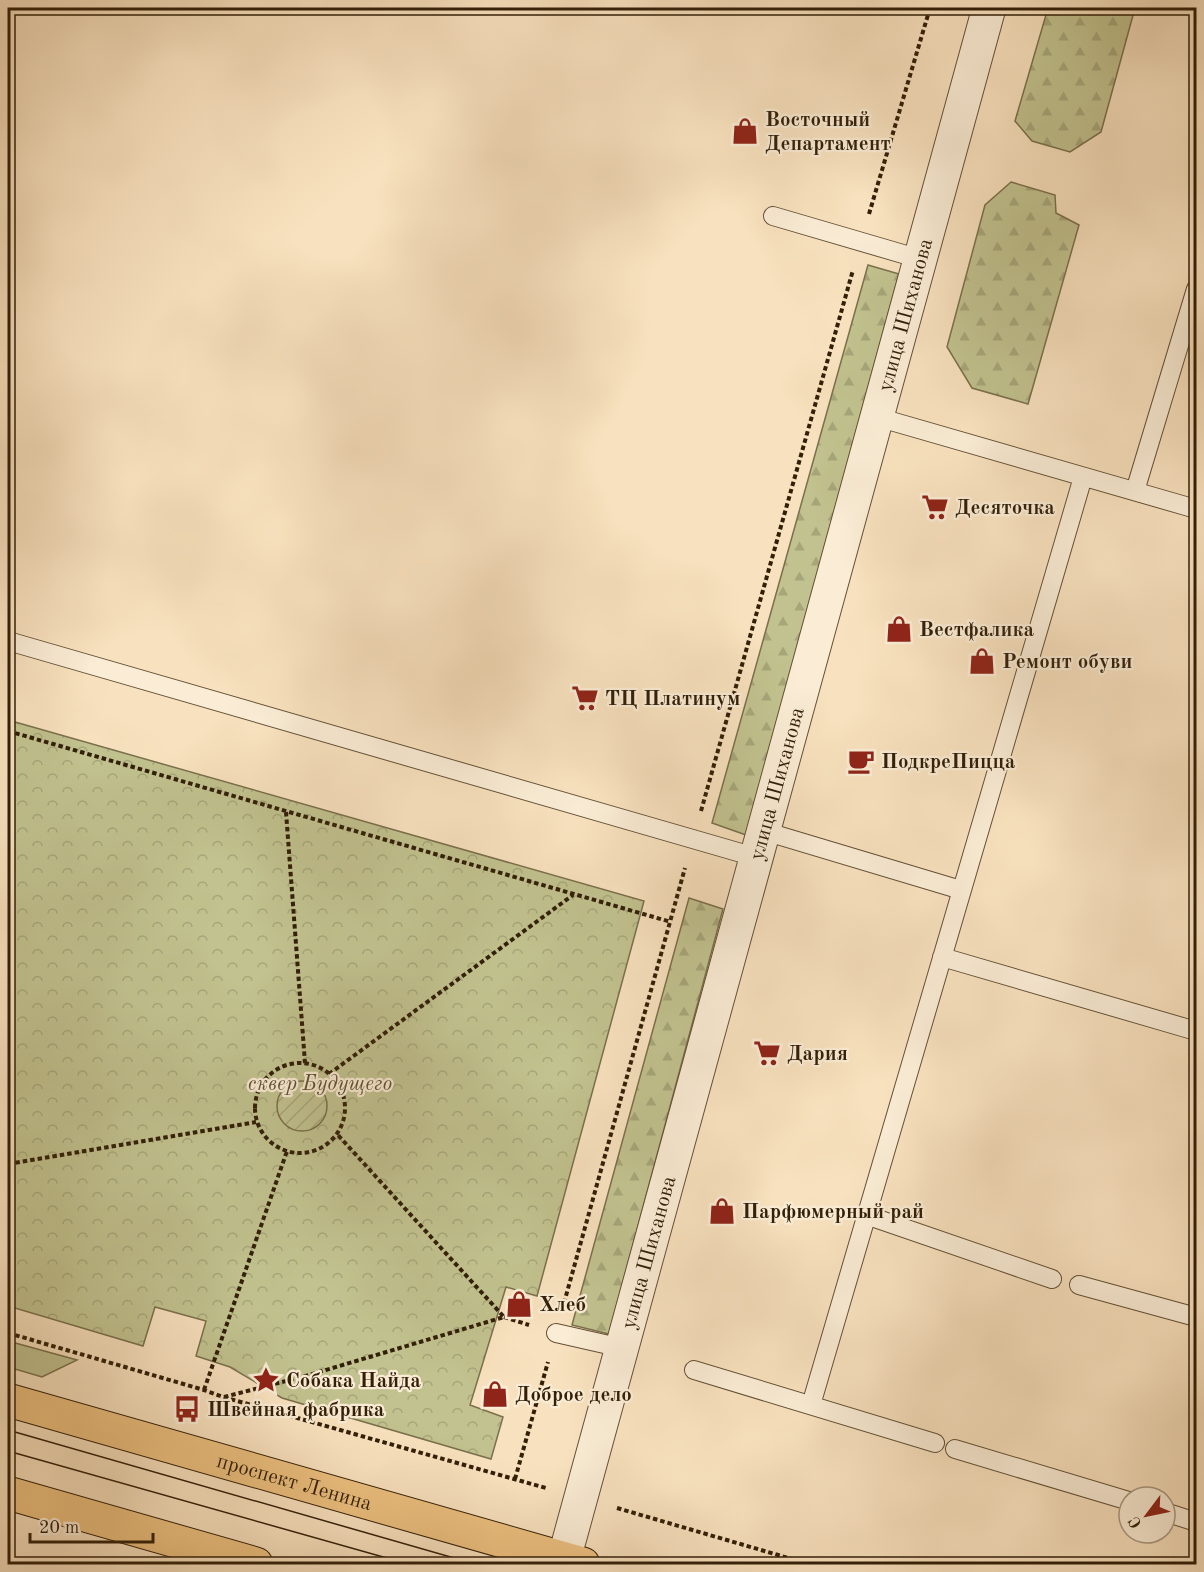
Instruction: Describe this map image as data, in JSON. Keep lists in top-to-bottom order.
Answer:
{
  "streets": {
    "highway": ["проспект Ленина"],
    "street": ["улица Шиханова"]
  },
  "crossings": [
    ["улица Шиханова", "проспект Ленина"]
  ],
  "parks": ["сквер Будущего"],
  "places": {
    "shop": [
      "Восточный Департамент",
      "Вестфалика",
      "Ремонт обуви",
      "Парфюмерный рай",
      "Хлеб",
      "Доброе дело"
    ],
    "supermarket": ["Десяточка", "ТЦ Платинум", "Дария"],
    "cafe": ["ПодкреПицца"],
    "place": ["Собака Найда"],
    "bus stop": ["Швейная фабрика"]
  },
  "scale_bar": "20 m",
  "north": "bottom left"
}
